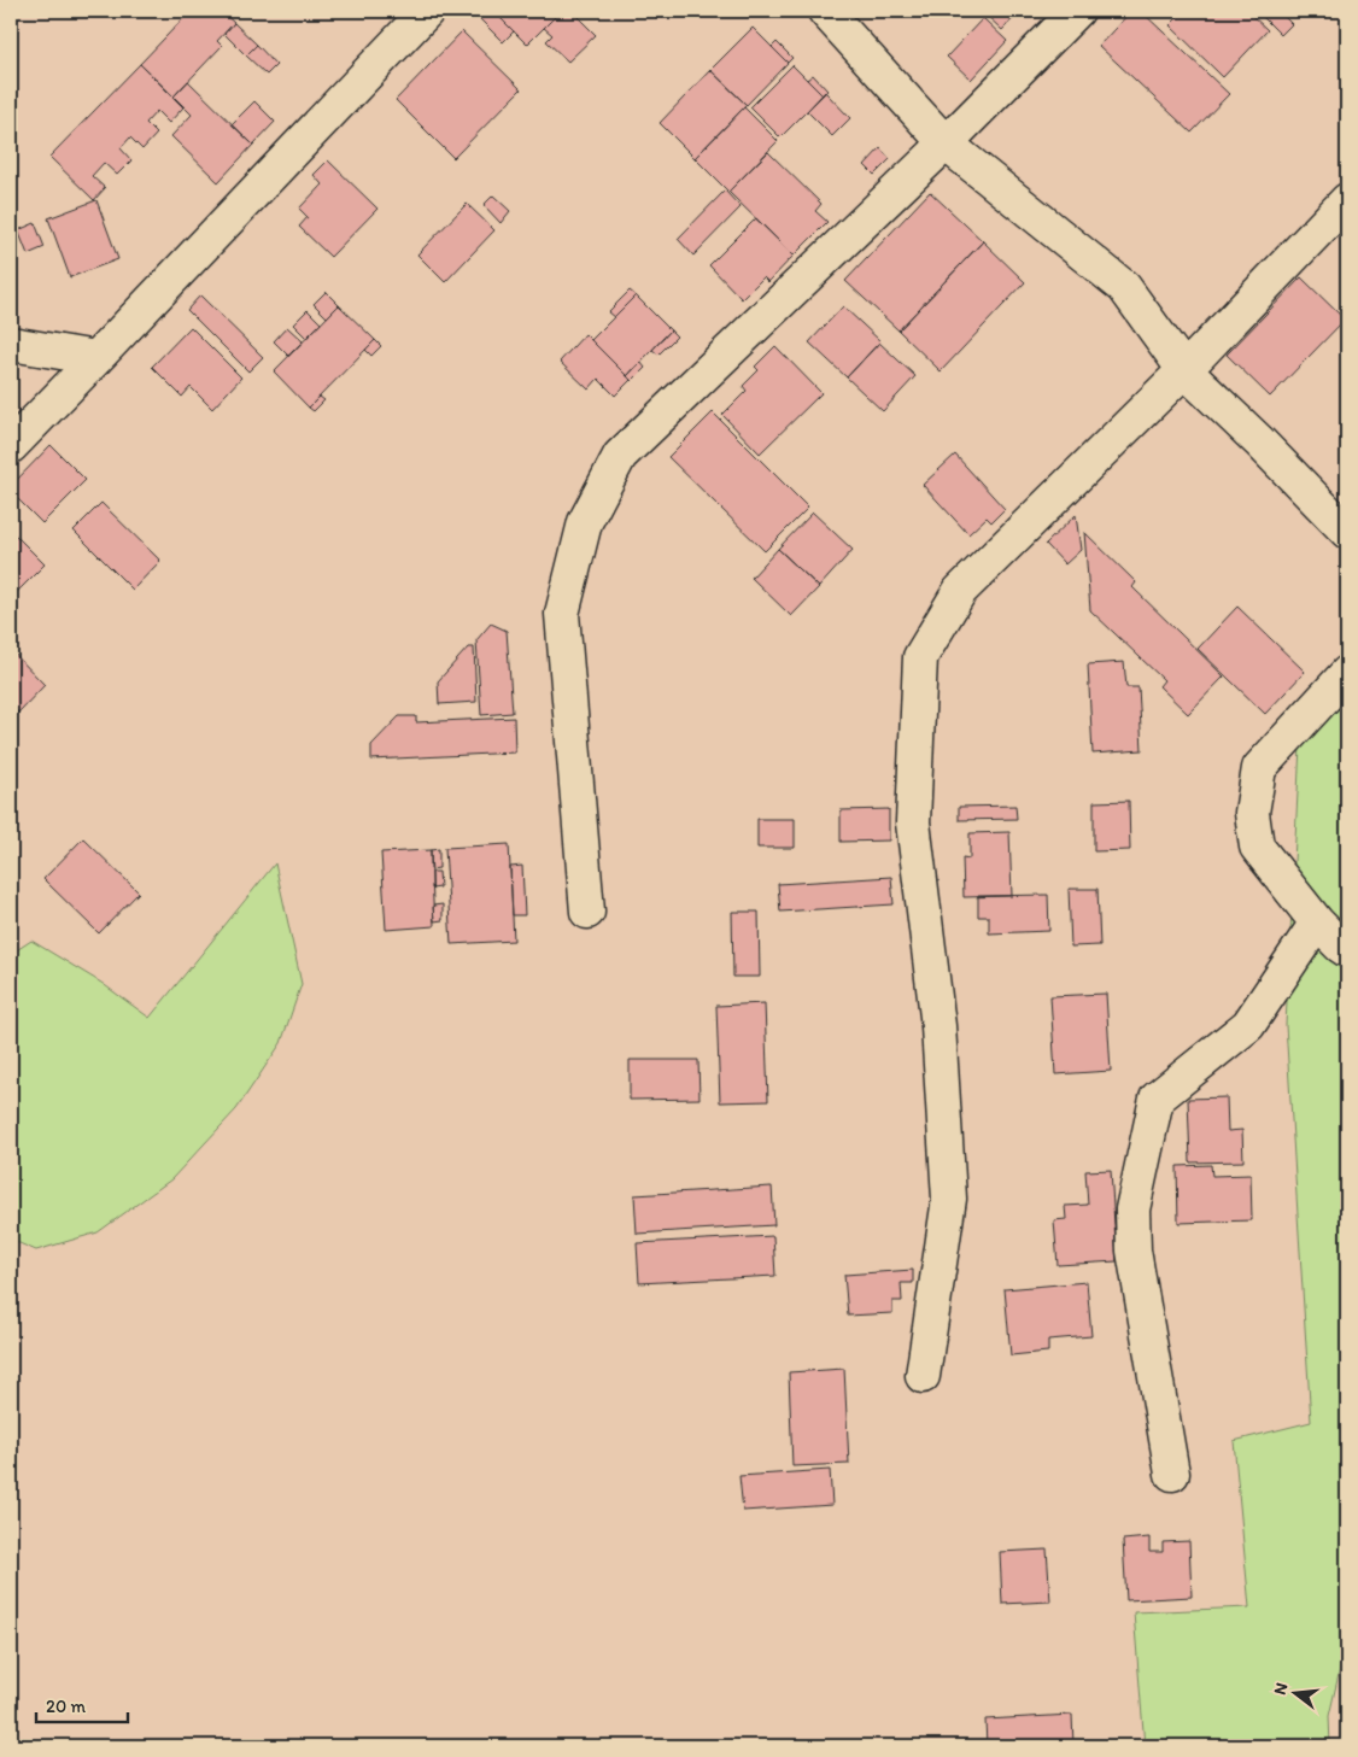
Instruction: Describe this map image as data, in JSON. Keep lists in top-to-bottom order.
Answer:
{
  "scale_bar": "20 m",
  "north": "left"
}
